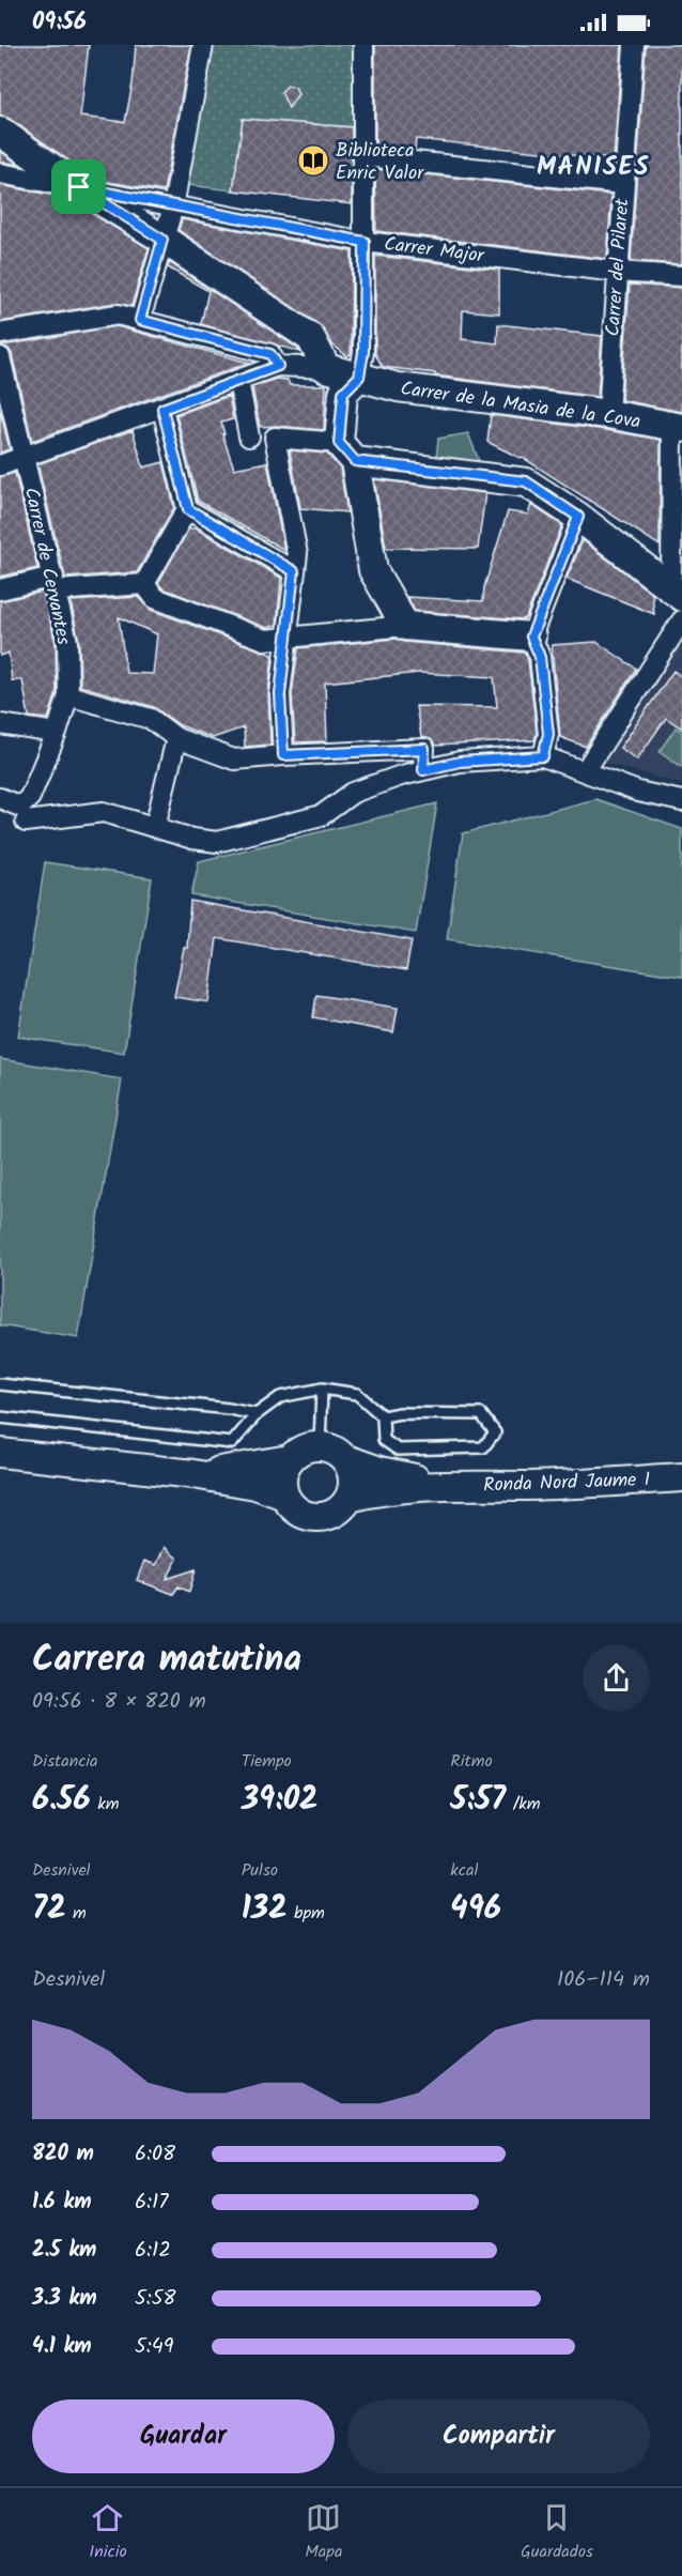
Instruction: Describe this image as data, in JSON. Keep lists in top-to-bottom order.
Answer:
{
  "streets": {
    "street": [
      "Carrer Major",
      "Carrer del Pilaret",
      "Carrer de la Masia de la Cova",
      "Carrer de Cervantes",
      "Ronda Nord Jaume I"
    ]
  },
  "crossings": [
    ["Carrer Major", "Carrer del Pilaret"],
    ["Carrer del Pilaret", "Carrer de la Masia de la Cova"]
  ],
  "districts": ["MANISES"],
  "places": {
    "library": ["Biblioteca Enric Valor"]
  },
  "page": {
    "status": "09:56",
    "heading": ["Carrera matutina", "09:56 · 8 × 820 m"],
    "stats": [
      ["Distancia", "6.56 km"],
      ["Tiempo", "39:02"],
      ["Ritmo", "5:57 /km"],
      ["Desnivel", "72 m"],
      ["Pulso", "132 bpm"],
      ["kcal", "496"]
    ],
    "chart": ["Desnivel", "106–114 m"],
    "list": [
      {
        "name": "820 m",
        "note": "6:08"
      },
      {
        "name": "1.6 km",
        "note": "6:17"
      },
      {
        "name": "2.5 km",
        "note": "6:12"
      },
      {
        "name": "3.3 km",
        "note": "5:58"
      },
      {
        "name": "4.1 km",
        "note": "5:49"
      }
    ],
    "buttons": ["Guardar", "Compartir"],
    "tabs": ["Inicio", "Mapa", "Guardados"]
  }
}
